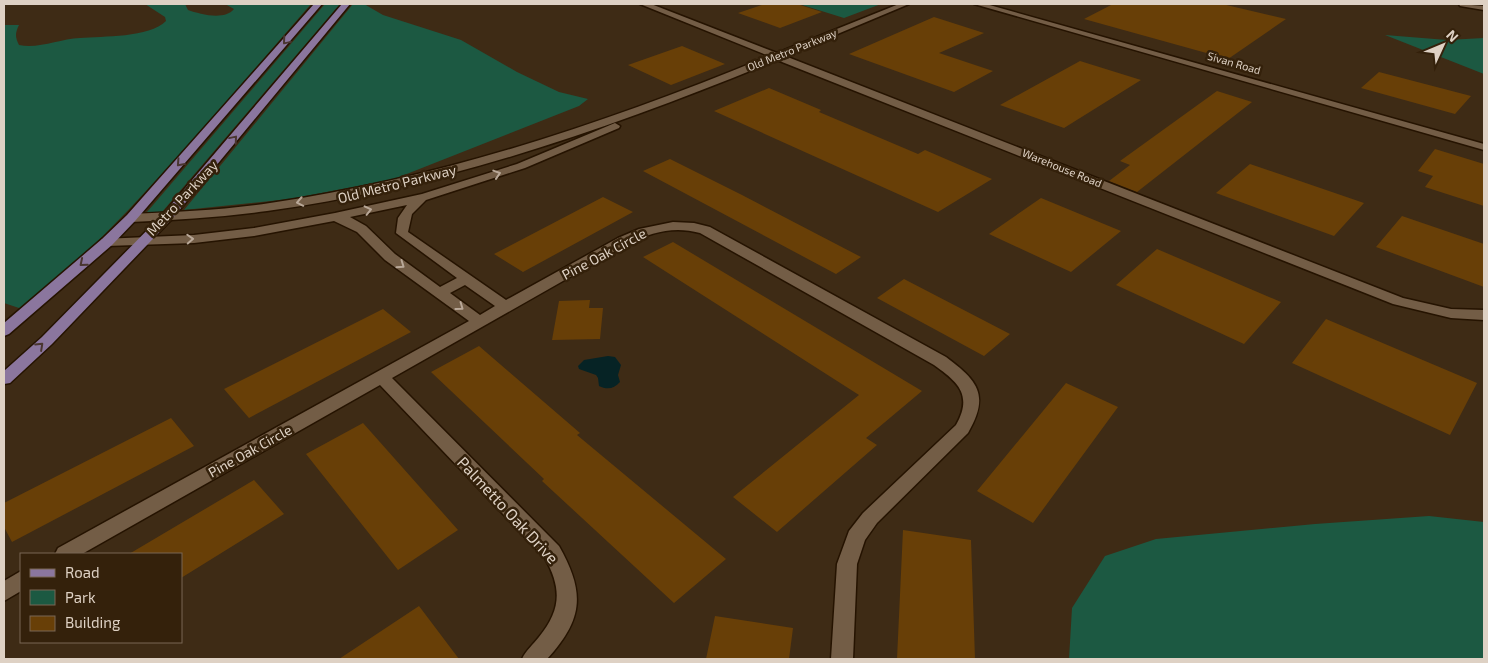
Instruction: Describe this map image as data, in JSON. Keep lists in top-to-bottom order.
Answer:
{
  "streets": {
    "main road": ["Metro Parkway"],
    "street": [
      "Old Metro Parkway",
      "Sivan Road",
      "Warehouse Road",
      "Pine Oak Circle",
      "Palmetto Oak Drive"
    ]
  },
  "crossings": [
    ["Old Metro Parkway", "Warehouse Road"],
    ["Old Metro Parkway", "Metro Parkway"],
    ["Pine Oak Circle", "Palmetto Oak Drive"]
  ],
  "legend": ["Road", "Park", "Building"],
  "north": "top right"
}
